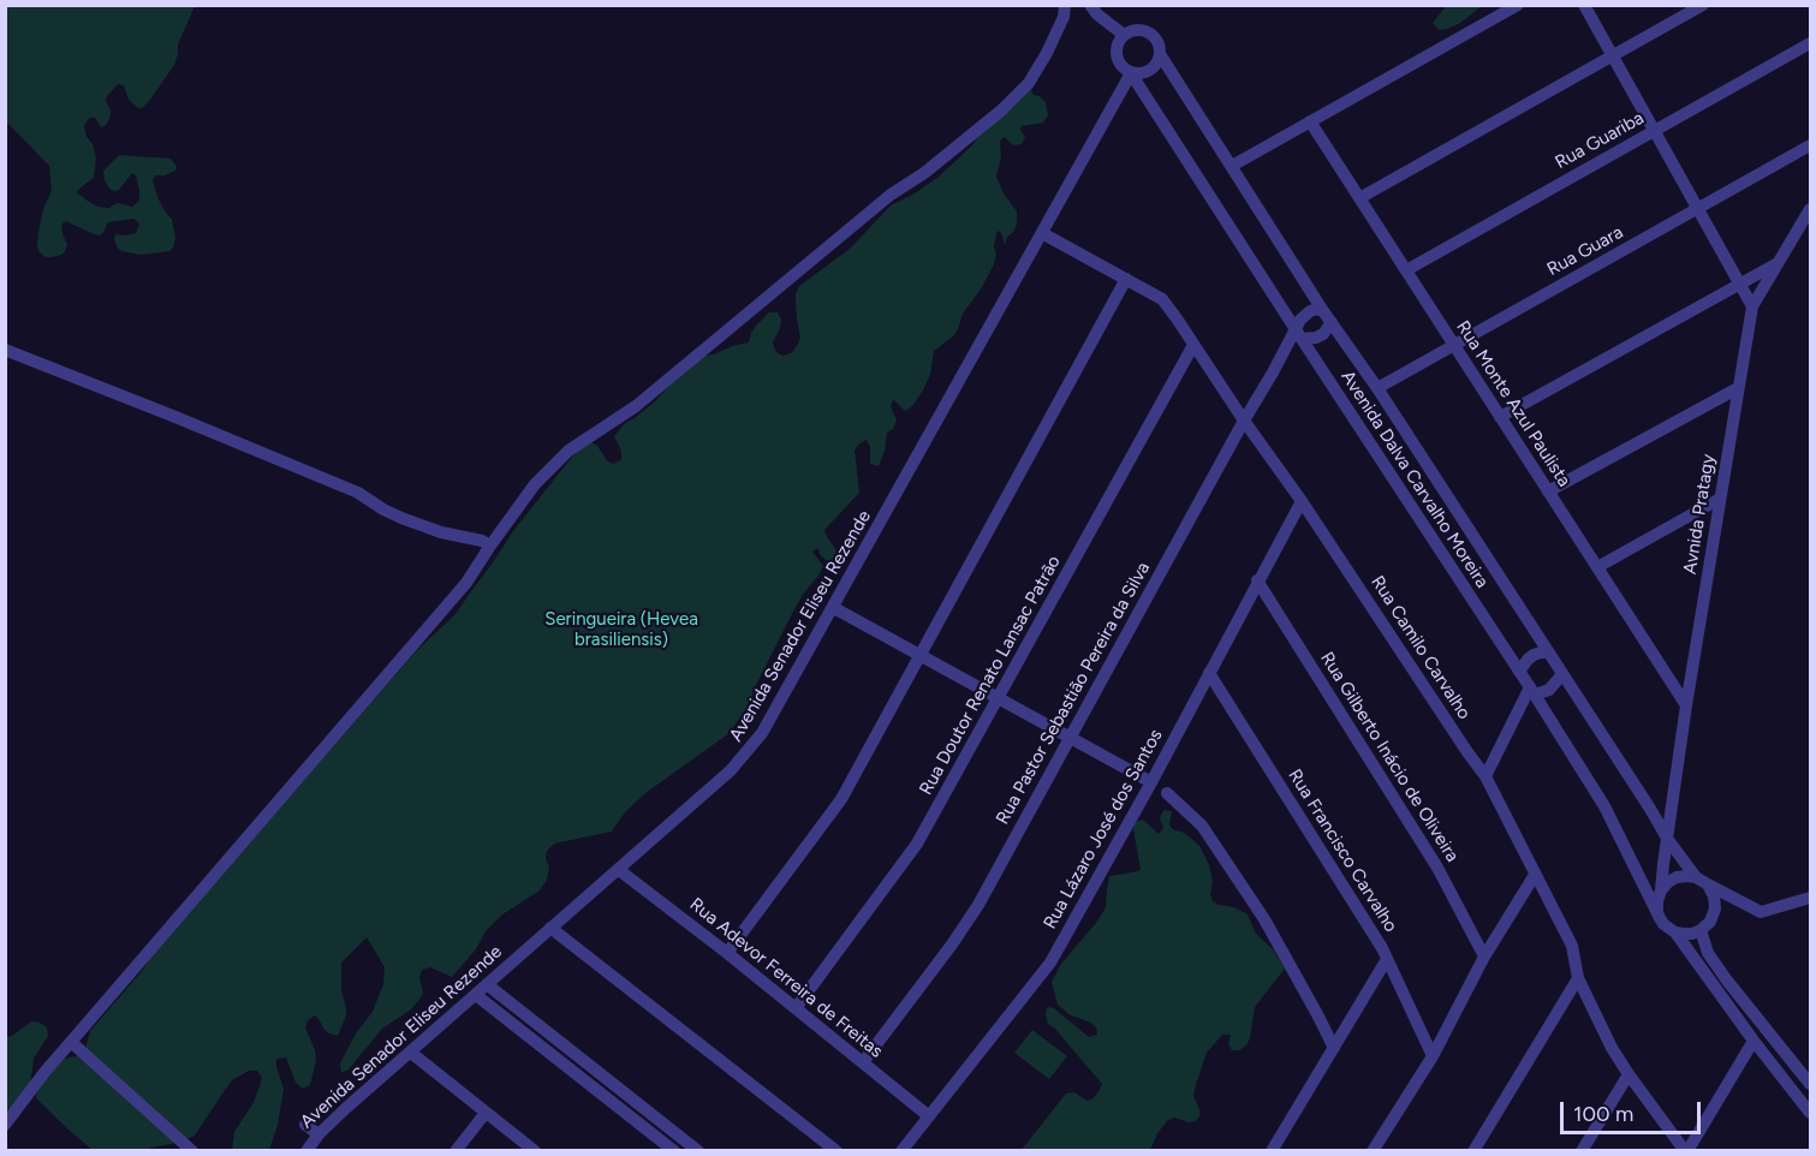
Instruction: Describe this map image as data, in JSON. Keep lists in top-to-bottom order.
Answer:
{
  "streets": {
    "street": [
      "Rua Guariba",
      "Rua Guara",
      "Rua Monte Azul Paulista",
      "Avenida Dalva Carvalho Moreira",
      "Avnida Pratagy",
      "Avenida Senador Eliseu Rezende",
      "Rua Camilo Carvalho",
      "Rua Doutor Renato Lansac Patrão",
      "Rua Pastor Sebastião Pereira da Silva",
      "Rua Gilberto Inácio de Oliveira",
      "Rua Lázaro José dos Santos",
      "Rua Francisco Carvalho",
      "Rua Adevor Ferreira de Freitas"
    ]
  },
  "crossings": [
    ["Rua Guariba", "Rua Monte Azul Paulista"],
    ["Rua Guara", "Rua Monte Azul Paulista"],
    ["Rua Guara", "Avenida Dalva Carvalho Moreira"],
    ["Rua Monte Azul Paulista", "Avnida Pratagy"],
    ["Avenida Dalva Carvalho Moreira", "Avnida Pratagy"],
    ["Avenida Dalva Carvalho Moreira", "Avenida Senador Eliseu Rezende"],
    ["Avenida Dalva Carvalho Moreira", "Rua Pastor Sebastião Pereira da Silva"],
    ["Avenida Senador Eliseu Rezende", "Rua Camilo Carvalho"],
    ["Avenida Senador Eliseu Rezende", "Rua Adevor Ferreira de Freitas"],
    ["Rua Camilo Carvalho", "Rua Doutor Renato Lansac Patrão"],
    ["Rua Camilo Carvalho", "Rua Pastor Sebastião Pereira da Silva"],
    ["Rua Camilo Carvalho", "Rua Lázaro José dos Santos"],
    ["Rua Doutor Renato Lansac Patrão", "Rua Adevor Ferreira de Freitas"],
    ["Rua Pastor Sebastião Pereira da Silva", "Rua Adevor Ferreira de Freitas"],
    ["Rua Gilberto Inácio de Oliveira", "Rua Lázaro José dos Santos"],
    ["Rua Lázaro José dos Santos", "Rua Francisco Carvalho"],
    ["Rua Lázaro José dos Santos", "Rua Adevor Ferreira de Freitas"]
  ],
  "parks": ["Seringueira (Hevea brasiliensis)"],
  "scale_bar": "100 m"
}
